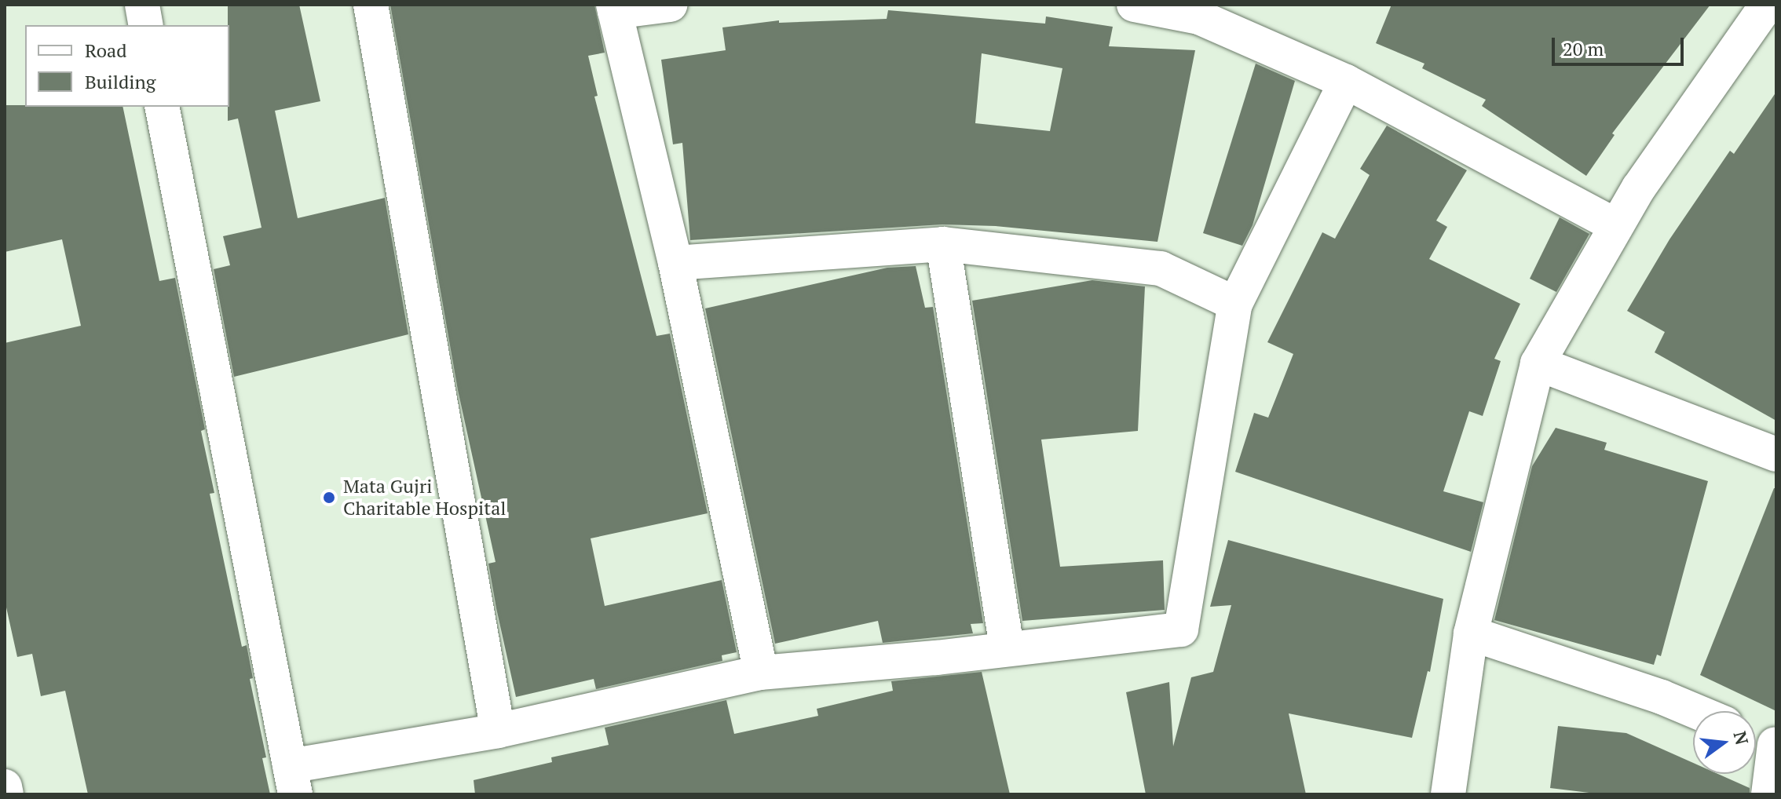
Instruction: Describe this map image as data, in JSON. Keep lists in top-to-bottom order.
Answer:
{
  "places": ["Mata Gujri Charitable Hospital"],
  "legend": ["Road", "Building"],
  "scale_bar": "20 m",
  "north": "right"
}
